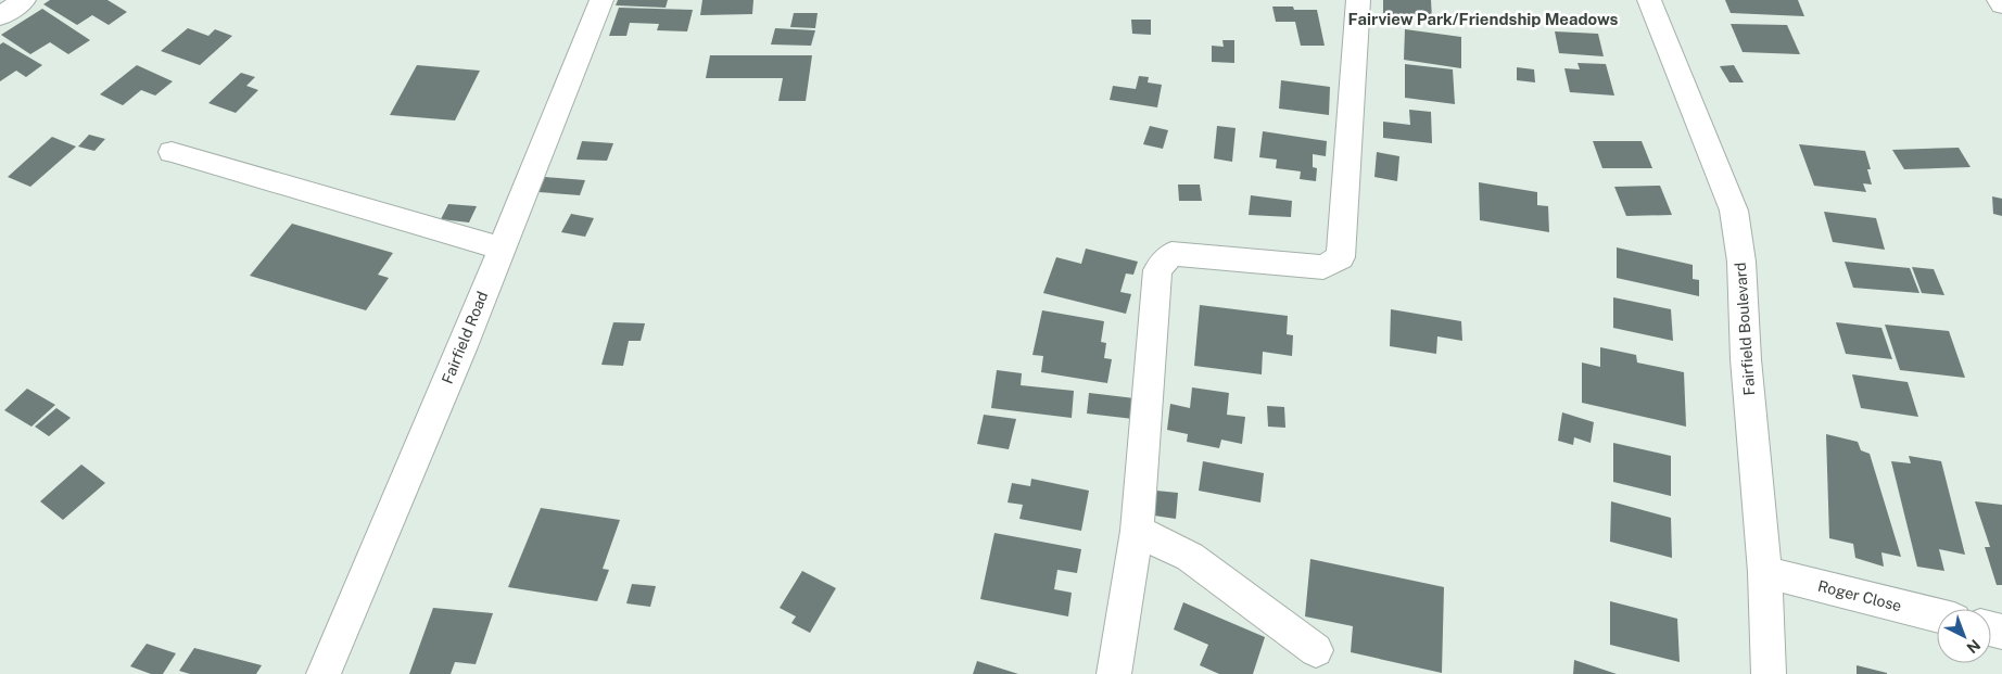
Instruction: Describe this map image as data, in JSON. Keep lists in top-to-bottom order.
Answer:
{
  "streets": {
    "street": ["Fairfield Boulevard", "Fairfield Road", "Roger Close"]
  },
  "crossings": [
    ["Fairfield Boulevard", "Roger Close"]
  ],
  "districts": ["Fairview Park/Friendship Meadows"],
  "north": "bottom right"
}
